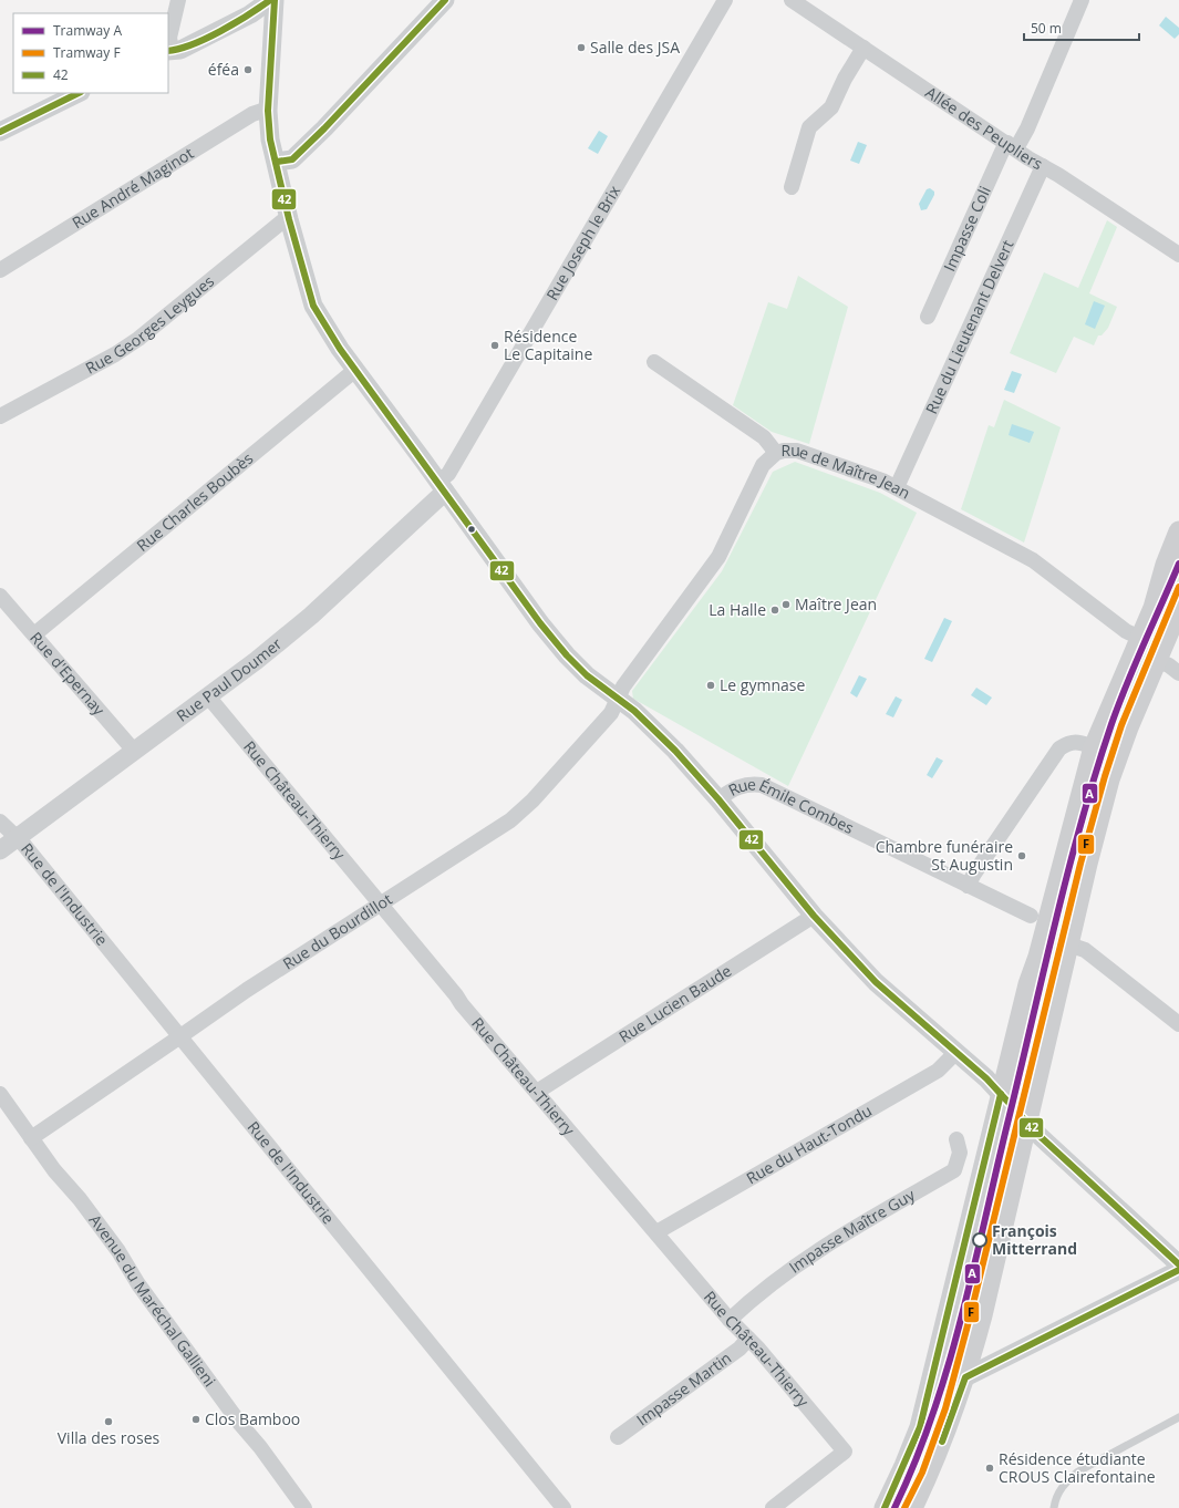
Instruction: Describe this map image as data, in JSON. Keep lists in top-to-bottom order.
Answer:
{
  "streets": {
    "street": [
      "Allée des Peupliers",
      "Rue André Maginot",
      "Impasse Coli",
      "Rue Joseph le Brix",
      "Rue Georges Leygues",
      "Rue du Lieutenant Delvert",
      "Rue de Maître Jean",
      "Rue Charles Boubès",
      "Rue d'Epernay",
      "Rue Paul Doumer",
      "Rue Château-Thierry",
      "Rue Émile Combes",
      "Rue de l'Industrie",
      "Rue du Bourdillot",
      "Rue Lucien Baude",
      "Rue du Haut-Tondu",
      "Impasse Maître Guy",
      "Avenue du Maréchal Gallieni",
      "Impasse Martin"
    ]
  },
  "crossings": [
    ["Allée des Peupliers", "Impasse Coli"],
    ["Allée des Peupliers", "Rue du Lieutenant Delvert"],
    ["Rue André Maginot", "Rue Émile Combes"],
    ["Rue Joseph le Brix", "Rue Paul Doumer"],
    ["Rue Joseph le Brix", "Rue Émile Combes"],
    ["Rue Georges Leygues", "Rue Émile Combes"],
    ["Rue du Lieutenant Delvert", "Rue de Maître Jean"],
    ["Rue de Maître Jean", "Rue Émile Combes"],
    ["Rue de Maître Jean", "Rue du Bourdillot"],
    ["Rue Charles Boubès", "Rue d'Epernay"],
    ["Rue Charles Boubès", "Rue Émile Combes"],
    ["Rue d'Epernay", "Rue Paul Doumer"],
    ["Rue Paul Doumer", "Rue Château-Thierry"],
    ["Rue Paul Doumer", "Rue Émile Combes"],
    ["Rue Paul Doumer", "Rue de l'Industrie"],
    ["Rue Château-Thierry", "Rue du Bourdillot"],
    ["Rue Château-Thierry", "Rue Lucien Baude"],
    ["Rue Château-Thierry", "Rue du Haut-Tondu"],
    ["Rue Château-Thierry", "Impasse Maître Guy"],
    ["Rue Château-Thierry", "Impasse Martin"],
    ["Rue Émile Combes", "Rue du Bourdillot"],
    ["Rue de l'Industrie", "Rue du Bourdillot"],
    ["Rue du Bourdillot", "Avenue du Maréchal Gallieni"]
  ],
  "places": [
    "Salle des JSA",
    "éféa",
    "Résidence Le Capitaine",
    "Maître Jean",
    "La Halle",
    "Le gymnase",
    "Chambre funéraire St Augustin",
    "François Mitterrand",
    "Clos Bamboo",
    "Villa des roses",
    "Résidence étudiante CROUS Clairefontaine"
  ],
  "lines": ["transit line 42", "tram line A", "tram line F"],
  "legend": ["Tramway A", "Tramway F", "42"],
  "scale_bar": "50 m"
}
